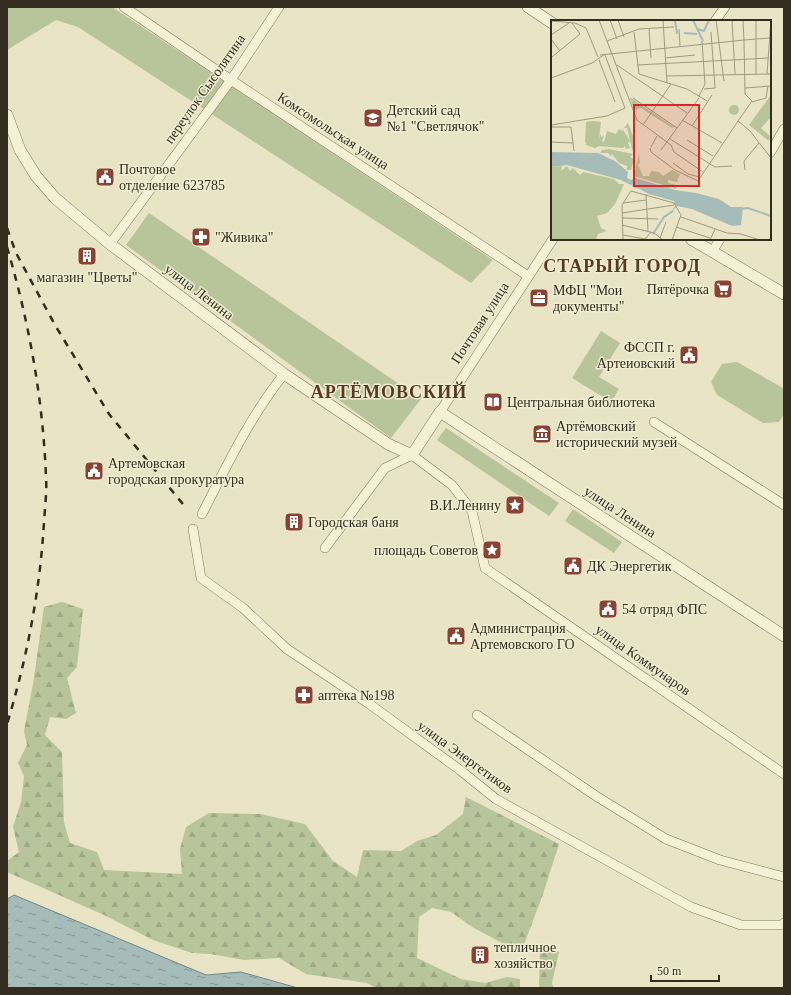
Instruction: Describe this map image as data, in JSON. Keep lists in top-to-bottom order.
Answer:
{
  "streets": {
    "street": [
      "переулок Сысолятина",
      "Комсомольская улица",
      "улица Ленина",
      "Почтовая улица",
      "улица Коммунаров",
      "улица Энергетиков"
    ]
  },
  "crossings": [
    ["переулок Сысолятина", "Комсомольская улица"],
    ["переулок Сысолятина", "улица Ленина"],
    ["Комсомольская улица", "Почтовая улица"],
    ["улица Ленина", "Почтовая улица"],
    ["улица Ленина", "улица Коммунаров"],
    ["Почтовая улица", "улица Коммунаров"]
  ],
  "districts": ["СТАРЫЙ ГОРОД", "АРТЁМОВСКИЙ"],
  "places": {
    "school or university": ["Детский сад №1 \"Светлячок\""],
    "public building": [
      "Почтовое отделение 623785",
      "ФССП г. Артеиовский",
      "Артемовская городская прокуратура",
      "ДК Энергетик",
      "54 отряд ФПС",
      "Администрация Артемовского ГО"
    ],
    "pharmacy": ["\"Живика\"", "аптека №198"],
    "building": ["магазин \"Цветы\"", "Городская баня", "тепличное хозяйство"],
    "supermarket": ["Пятёрочка"],
    "office": ["МФЦ \"Мои документы\""],
    "library": ["Центральная библиотека"],
    "museum": ["Артёмовский исторический музей"],
    "place": ["В.И.Ленину", "площадь Советов"]
  },
  "scale_bar": "50 m"
}
